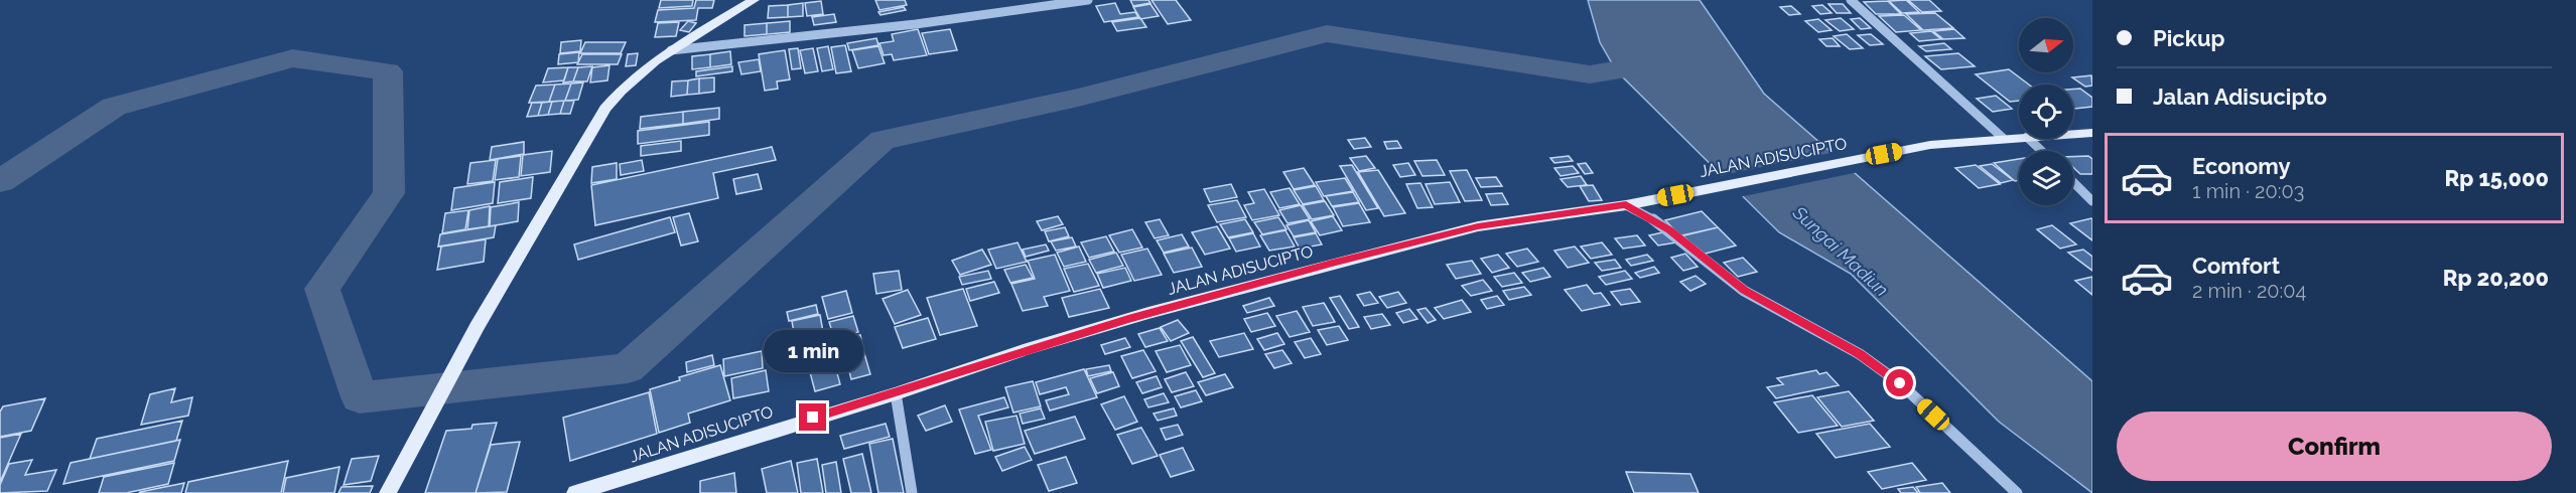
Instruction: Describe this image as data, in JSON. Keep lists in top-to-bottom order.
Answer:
{
  "streets": {
    "main road": ["JALAN ADISUCIPTO"]
  },
  "water": ["Sungai Madiun"],
  "north": "right",
  "page": {
    "banner": ["Pickup", "Jalan Adisucipto"],
    "list": [
      {
        "name": "Economy",
        "note": "1 min · 20:03",
        "value": "Rp 15,000"
      },
      {
        "name": "Comfort",
        "note": "2 min · 20:04",
        "value": "Rp 20,200"
      }
    ],
    "bubble": "1 min",
    "buttons": "Confirm"
  }
}
